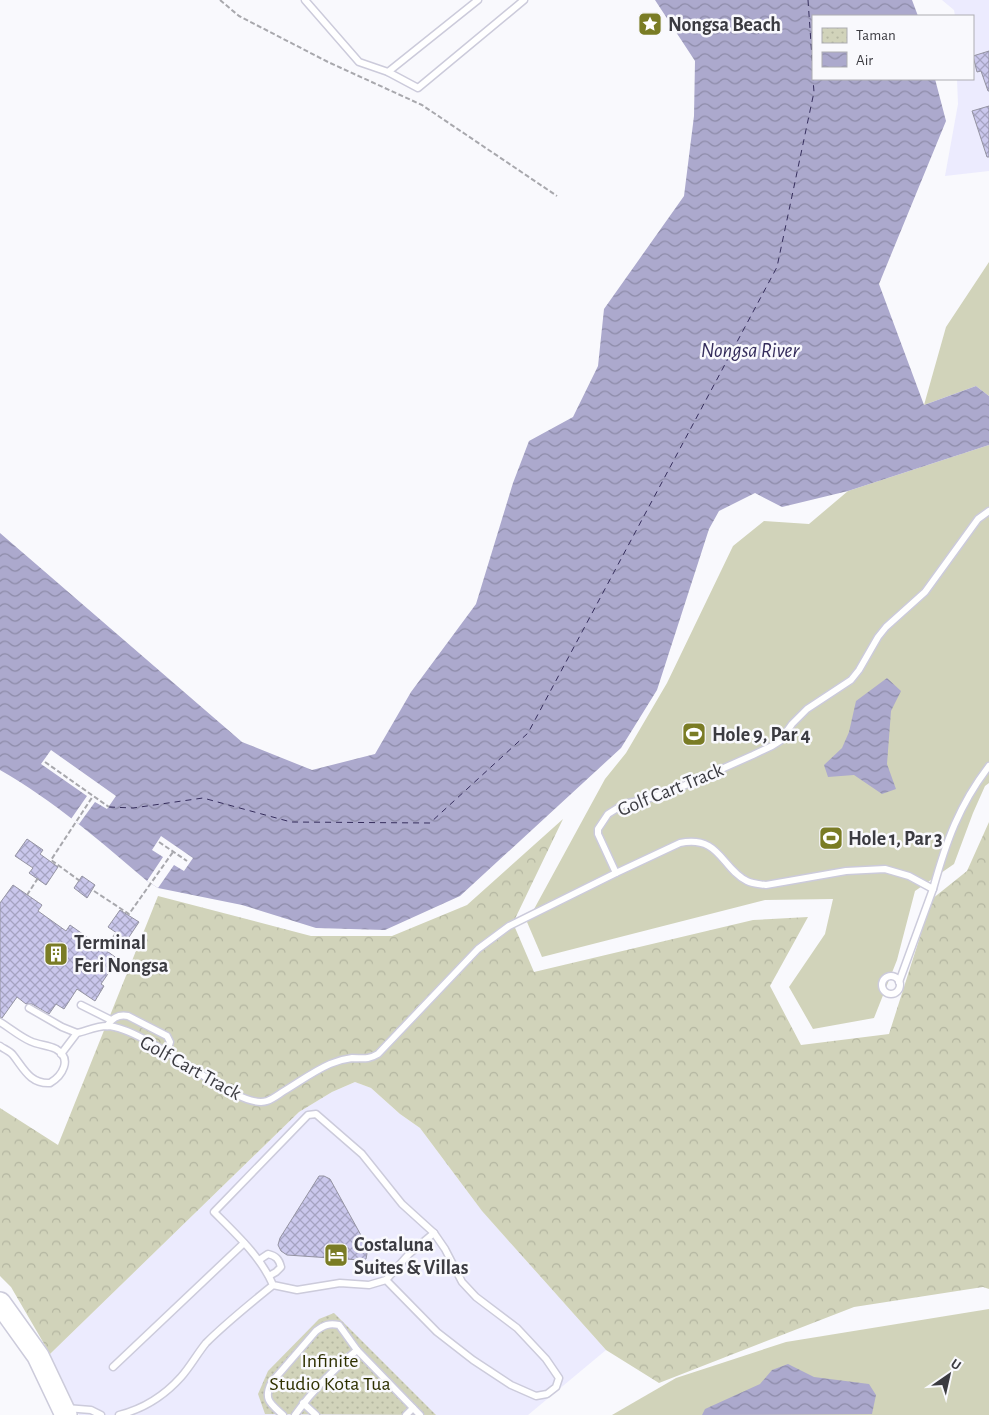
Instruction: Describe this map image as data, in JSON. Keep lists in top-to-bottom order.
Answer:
{
  "streets": {
    "lane": ["Golf Cart Track"]
  },
  "water": ["Nongsa River"],
  "parks": ["Infinite Studio Kota Tua"],
  "places": {
    "place": ["Nongsa Beach"],
    "sports": ["Hole 9, Par 4", "Hole 1, Par 3"],
    "building": ["Terminal Feri Nongsa"],
    "hotel": ["Costaluna Suites & Villas"]
  },
  "legend": ["Taman", "Air"],
  "north": "top right"
}
